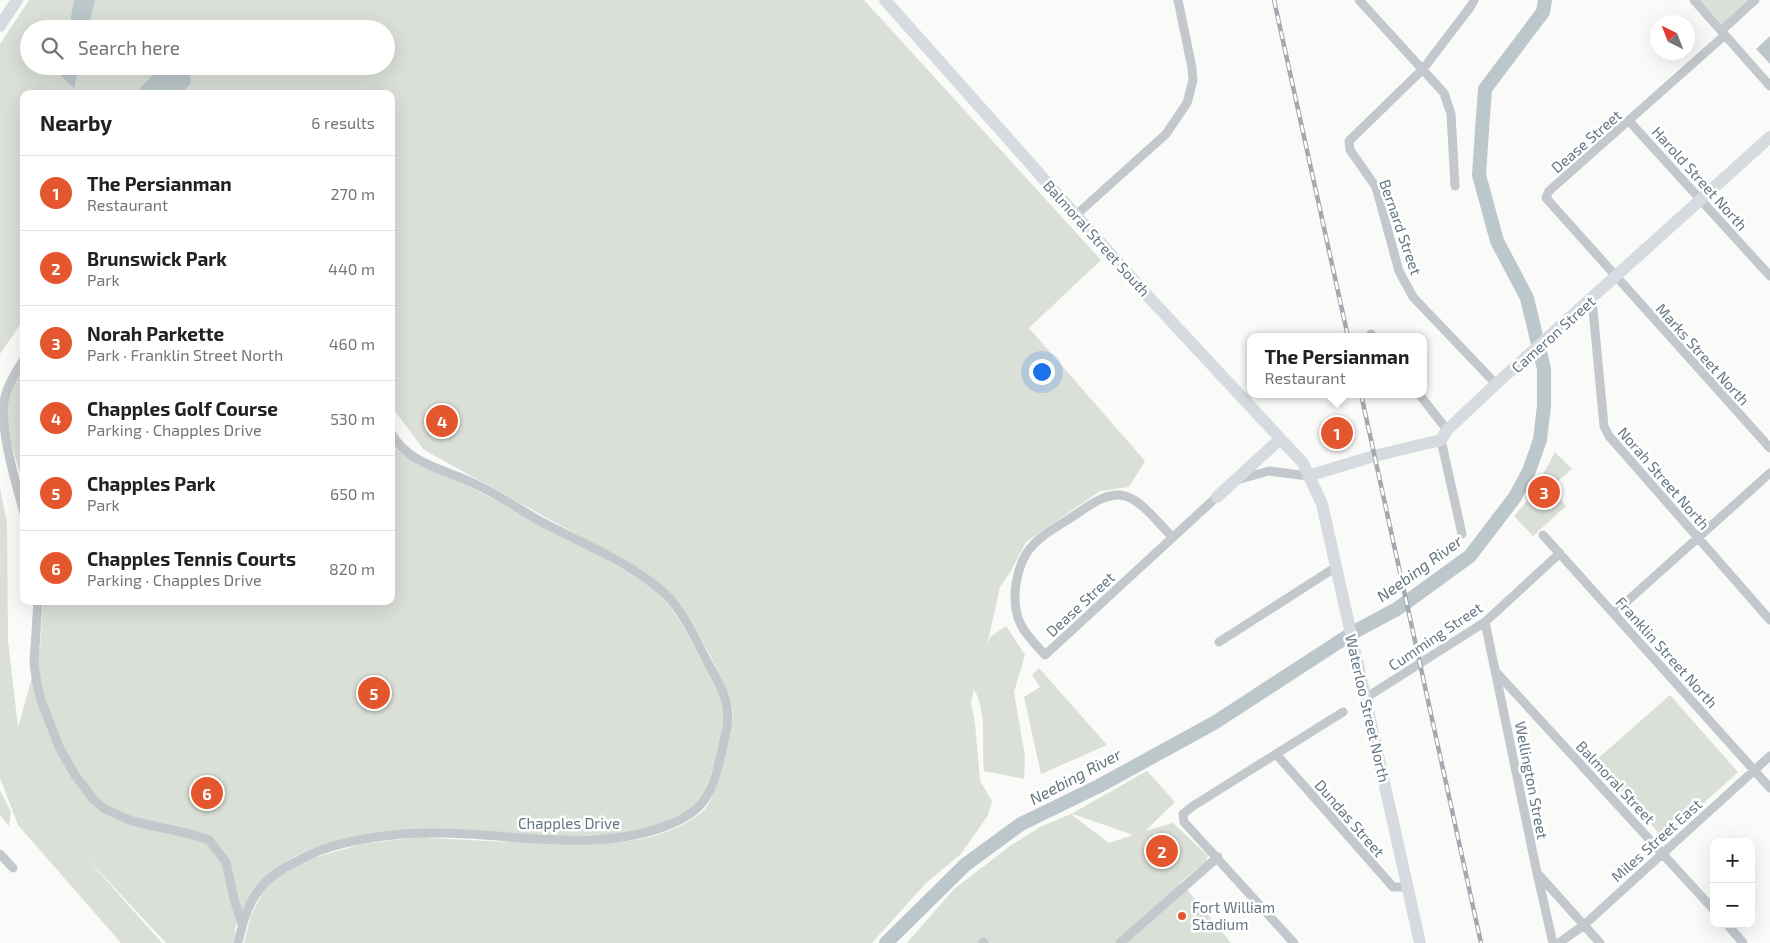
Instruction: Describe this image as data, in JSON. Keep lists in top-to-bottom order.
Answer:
{
  "streets": {
    "main road": ["Balmoral Street South", "Cameron Street", "Waterloo Street North"],
    "street": [
      "Dease Street",
      "Harold Street North",
      "Bernard Street",
      "Marks Street North",
      "Norah Street North",
      "Cumming Street",
      "Franklin Street North",
      "Wellington Street",
      "Balmoral Street",
      "Dundas Street",
      "Chapples Drive",
      "Miles Street East"
    ]
  },
  "crossings": [
    ["Dease Street", "Harold Street North"],
    ["Dease Street", "Balmoral Street South"],
    ["Dease Street", "Cameron Street"],
    ["Dease Street", "Marks Street North"],
    ["Dease Street", "Waterloo Street North"],
    ["Harold Street North", "Cameron Street"],
    ["Bernard Street", "Cameron Street"],
    ["Balmoral Street South", "Cameron Street"],
    ["Balmoral Street South", "Waterloo Street North"],
    ["Cameron Street", "Marks Street North"],
    ["Cameron Street", "Norah Street North"],
    ["Cameron Street", "Waterloo Street North"],
    ["Cumming Street", "Franklin Street North"],
    ["Cumming Street", "Waterloo Street North"],
    ["Cumming Street", "Wellington Street"],
    ["Franklin Street North", "Miles Street East"],
    ["Waterloo Street North", "Dundas Street"],
    ["Wellington Street", "Balmoral Street"],
    ["Balmoral Street", "Miles Street East"]
  ],
  "water": ["Neebing River"],
  "places": ["Fort William Stadium"],
  "north": "top left",
  "page": {
    "search": "Search here",
    "heading": ["Nearby", "6 results"],
    "list": [
      {
        "mark": "1",
        "name": "The Persianman",
        "note": "Restaurant",
        "value": "270 m"
      },
      {
        "mark": "2",
        "name": "Brunswick Park",
        "note": "Park",
        "value": "440 m"
      },
      {
        "mark": "3",
        "name": "Norah Parkette",
        "note": "Park · Franklin Street North",
        "value": "460 m"
      },
      {
        "mark": "4",
        "name": "Chapples Golf Course",
        "note": "Parking · Chapples Drive",
        "value": "530 m"
      },
      {
        "mark": "5",
        "name": "Chapples Park",
        "note": "Park",
        "value": "650 m"
      },
      {
        "mark": "6",
        "name": "Chapples Tennis Courts",
        "note": "Parking · Chapples Drive",
        "value": "820 m"
      }
    ],
    "popup": ["The Persianman", "Restaurant"],
    "pins": [
      "4",
      "1",
      "3",
      "5",
      "6",
      "2"
    ],
    "map_buttons": ["+", "−"]
  }
}
